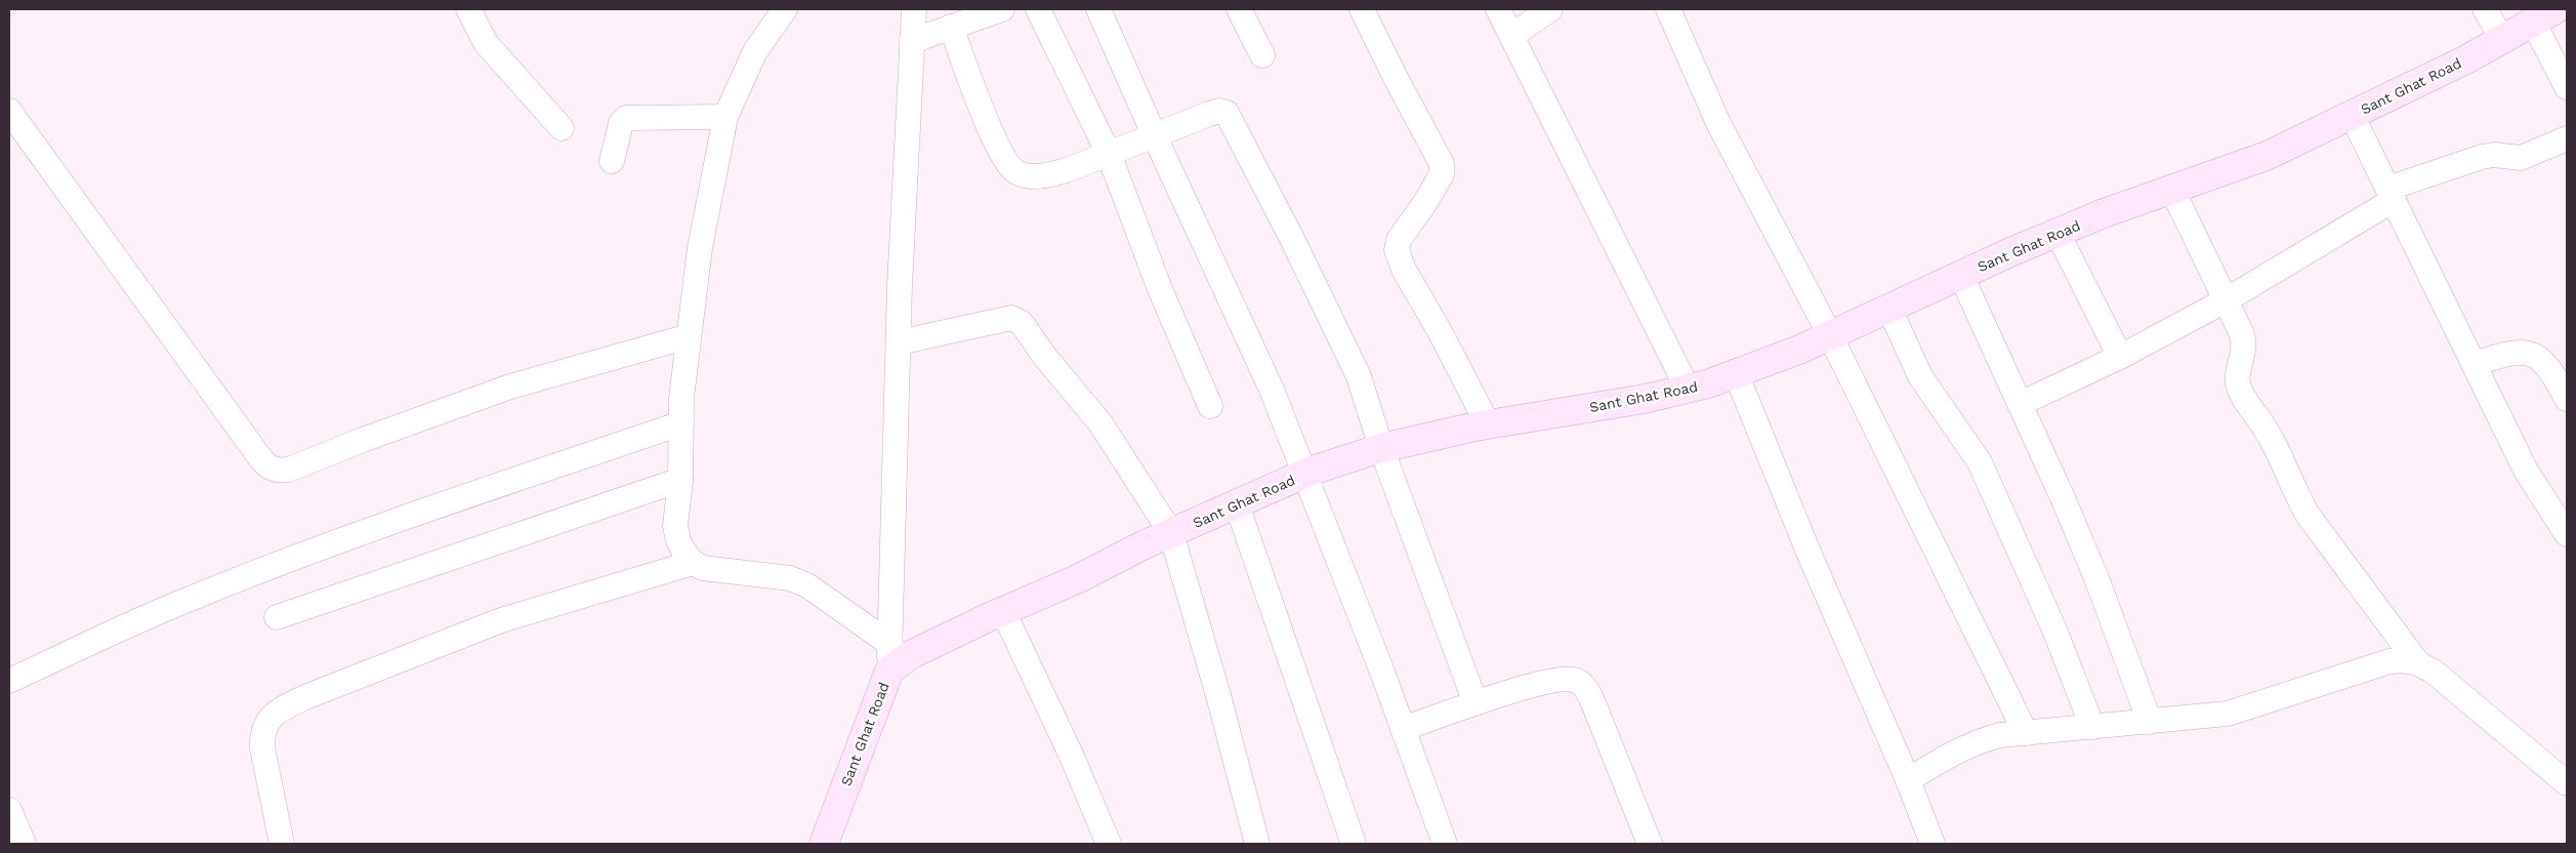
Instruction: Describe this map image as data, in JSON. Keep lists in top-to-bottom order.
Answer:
{
  "streets": {
    "street": ["Sant Ghat Road"]
  }
}
